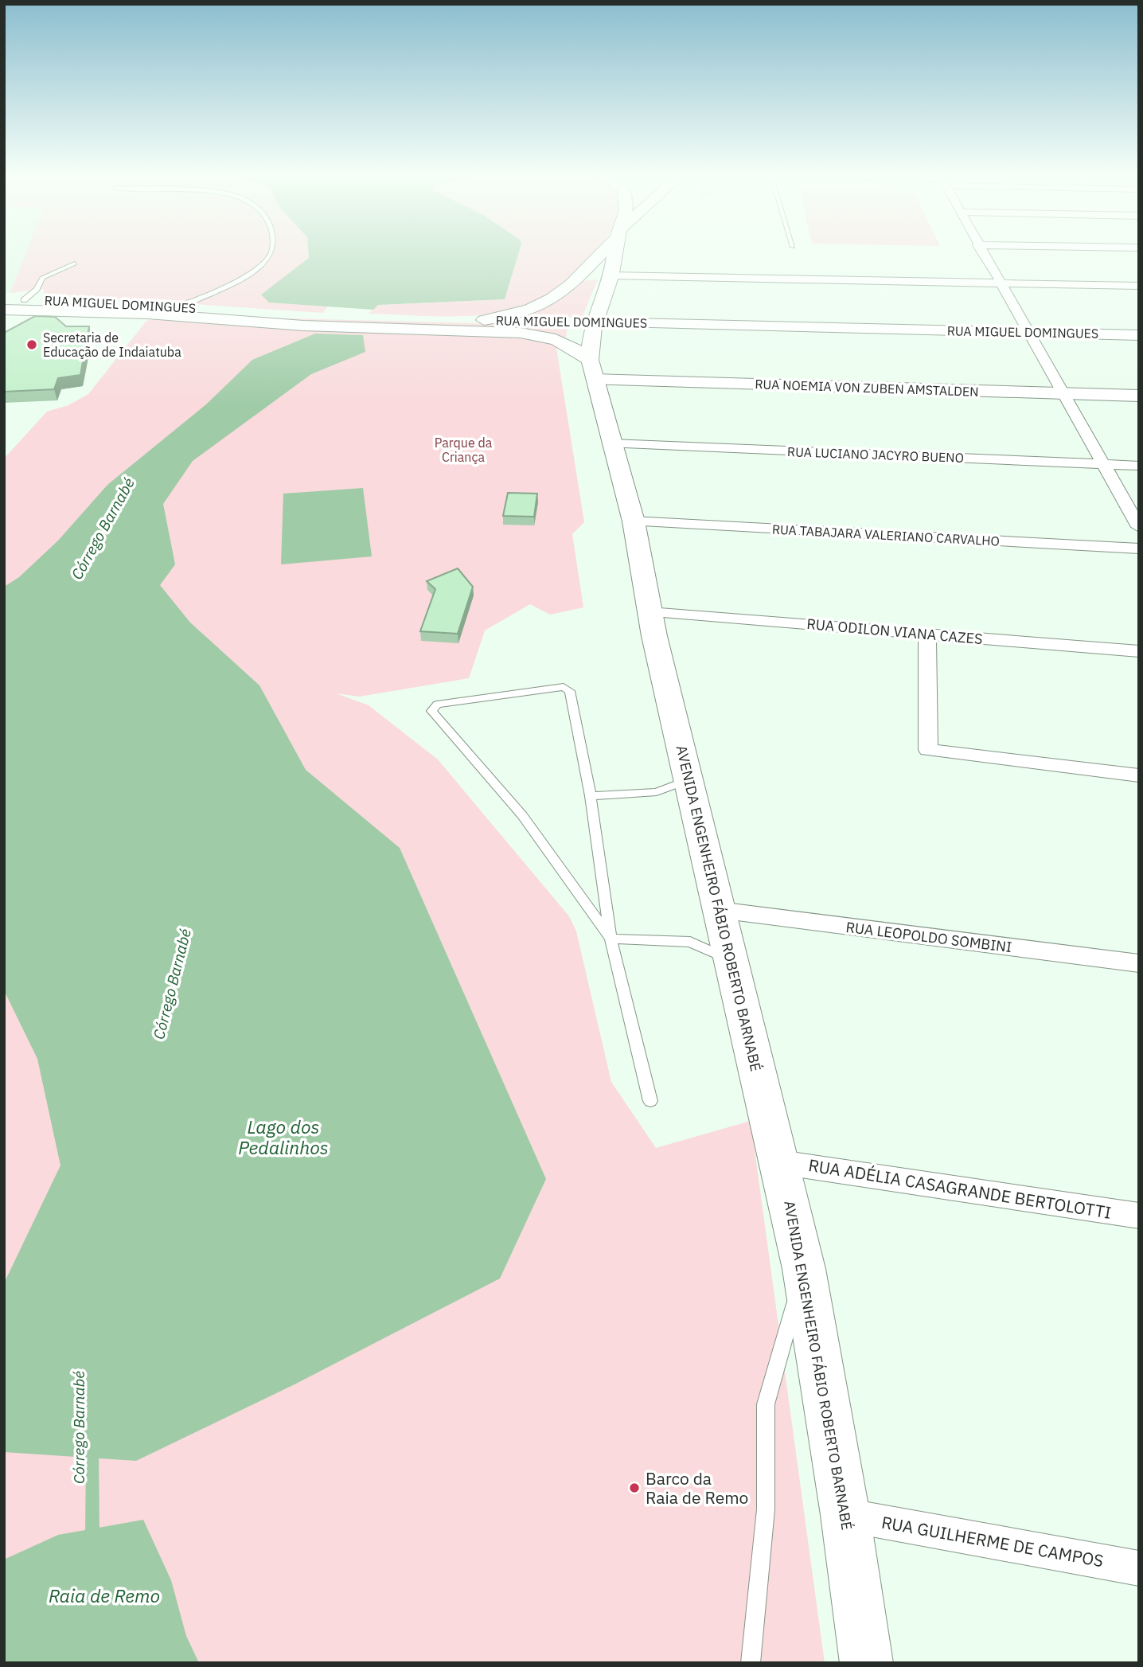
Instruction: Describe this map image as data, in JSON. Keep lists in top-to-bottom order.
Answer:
{
  "streets": {
    "main road": ["RUA MIGUEL DOMINGUES", "RUA NOEMIA VON ZUBEN AMSTALDEN", "AVENIDA ENGENHEIRO FÁBIO ROBERTO BARNABÉ"],
    "street": [
      "RUA LUCIANO JACYRO BUENO",
      "RUA TABAJARA VALERIANO CARVALHO",
      "RUA ODILON VIANA CAZES",
      "RUA LEOPOLDO SOMBINI",
      "RUA ADÉLIA CASAGRANDE BERTOLOTTI",
      "RUA GUILHERME DE CAMPOS"
    ]
  },
  "crossings": [
    ["RUA MIGUEL DOMINGUES", "RUA NOEMIA VON ZUBEN AMSTALDEN"],
    ["RUA MIGUEL DOMINGUES", "AVENIDA ENGENHEIRO FÁBIO ROBERTO BARNABÉ"],
    ["RUA NOEMIA VON ZUBEN AMSTALDEN", "AVENIDA ENGENHEIRO FÁBIO ROBERTO BARNABÉ"],
    ["RUA LUCIANO JACYRO BUENO", "AVENIDA ENGENHEIRO FÁBIO ROBERTO BARNABÉ"],
    ["RUA TABAJARA VALERIANO CARVALHO", "AVENIDA ENGENHEIRO FÁBIO ROBERTO BARNABÉ"],
    ["RUA ODILON VIANA CAZES", "AVENIDA ENGENHEIRO FÁBIO ROBERTO BARNABÉ"],
    ["AVENIDA ENGENHEIRO FÁBIO ROBERTO BARNABÉ", "RUA LEOPOLDO SOMBINI"],
    ["AVENIDA ENGENHEIRO FÁBIO ROBERTO BARNABÉ", "RUA ADÉLIA CASAGRANDE BERTOLOTTI"],
    ["AVENIDA ENGENHEIRO FÁBIO ROBERTO BARNABÉ", "RUA GUILHERME DE CAMPOS"]
  ],
  "water": ["Córrego Barnabé", "Lago dos Pedalinhos", "Raia de Remo"],
  "parks": ["Parque da Criança"],
  "places": ["Secretaria de Educação de Indaiatuba", "Barco da Raia de Remo"]
}
